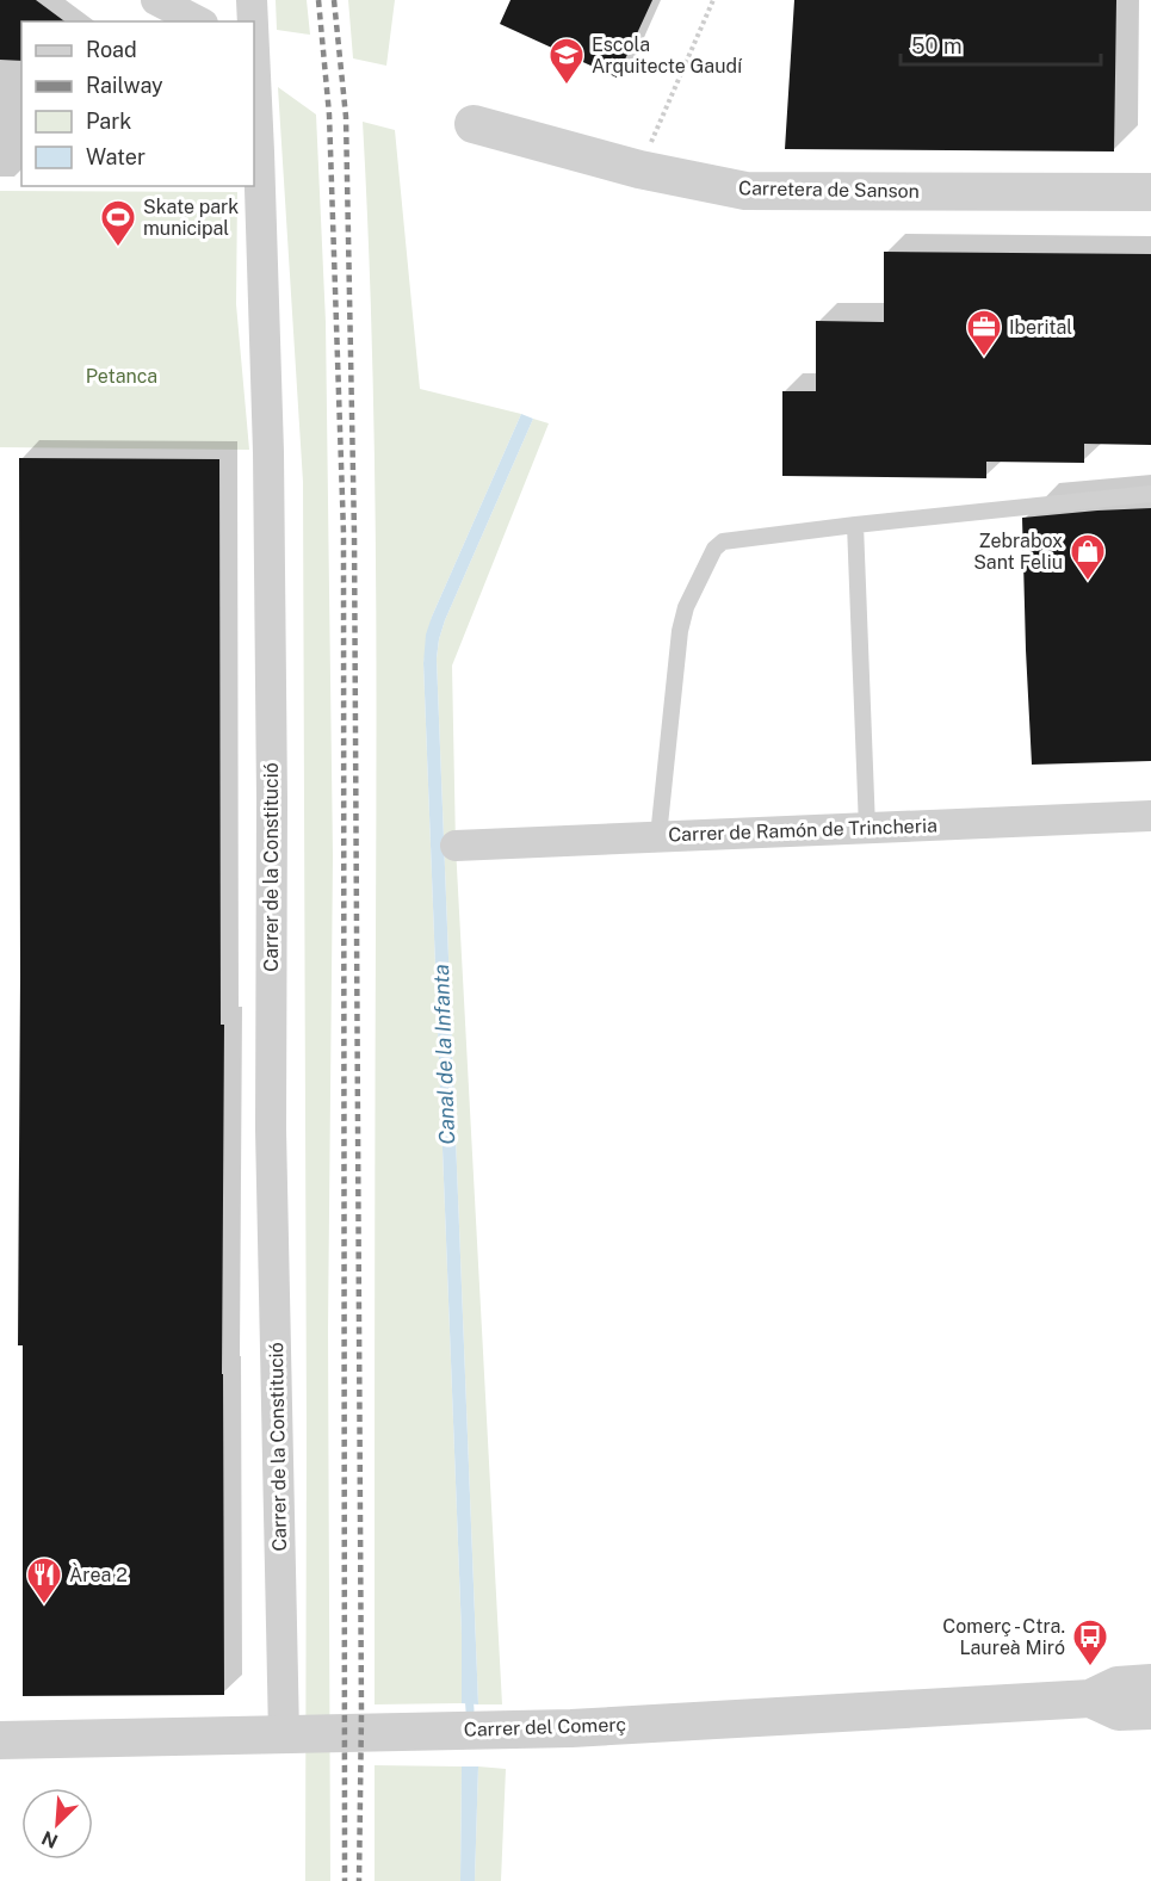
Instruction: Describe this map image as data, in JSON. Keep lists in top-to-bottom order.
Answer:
{
  "streets": {
    "street": [
      "Carretera de Sanson",
      "Carrer de Ramón de Trincheria",
      "Carrer de la Constitució",
      "Carrer del Comerç"
    ]
  },
  "crossings": [
    ["Carrer de la Constitució", "Carrer del Comerç"]
  ],
  "water": ["Canal de la Infanta"],
  "parks": ["Petanca"],
  "places": {
    "school or university": ["Escola Arquitecte Gaudí"],
    "sports": ["Skate park municipal"],
    "office": ["Iberital"],
    "shop": ["Zebrabox Sant Feliu"],
    "restaurant": ["Àrea 2"],
    "bus stop": ["Comerç - Ctra. Laureà Miró"]
  },
  "legend": [
    "Road",
    "Railway",
    "Park",
    "Water"
  ],
  "scale_bar": "50 m",
  "north": "bottom left"
}
